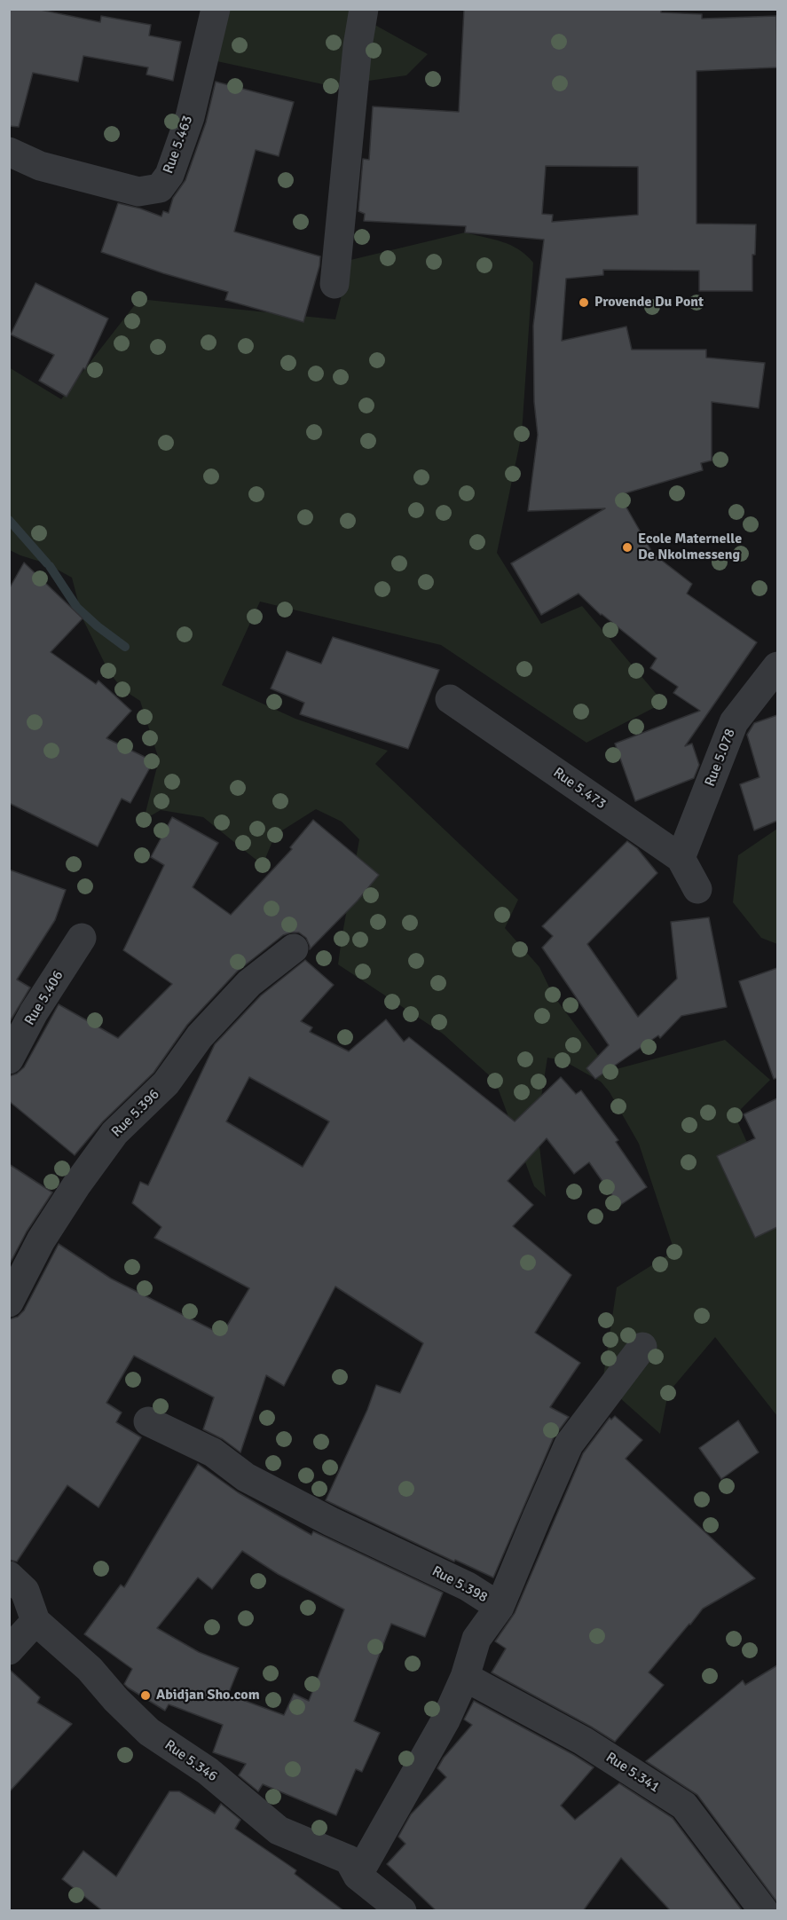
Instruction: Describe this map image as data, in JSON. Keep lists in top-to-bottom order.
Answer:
{
  "streets": {
    "street": [
      "Rue 5.463",
      "Rue 5.078",
      "Rue 5.473",
      "Rue 5.406",
      "Rue 5.396",
      "Rue 5.398",
      "Rue 5.346",
      "Rue 5.341"
    ]
  },
  "crossings": [
    ["Rue 5.078", "Rue 5.473"],
    ["Rue 5.398", "Rue 5.346"],
    ["Rue 5.398", "Rue 5.341"]
  ],
  "places": ["Provende Du Pont", "Ecole Maternelle De Nkolmesseng", "Abidjan Sho.com"]
}
